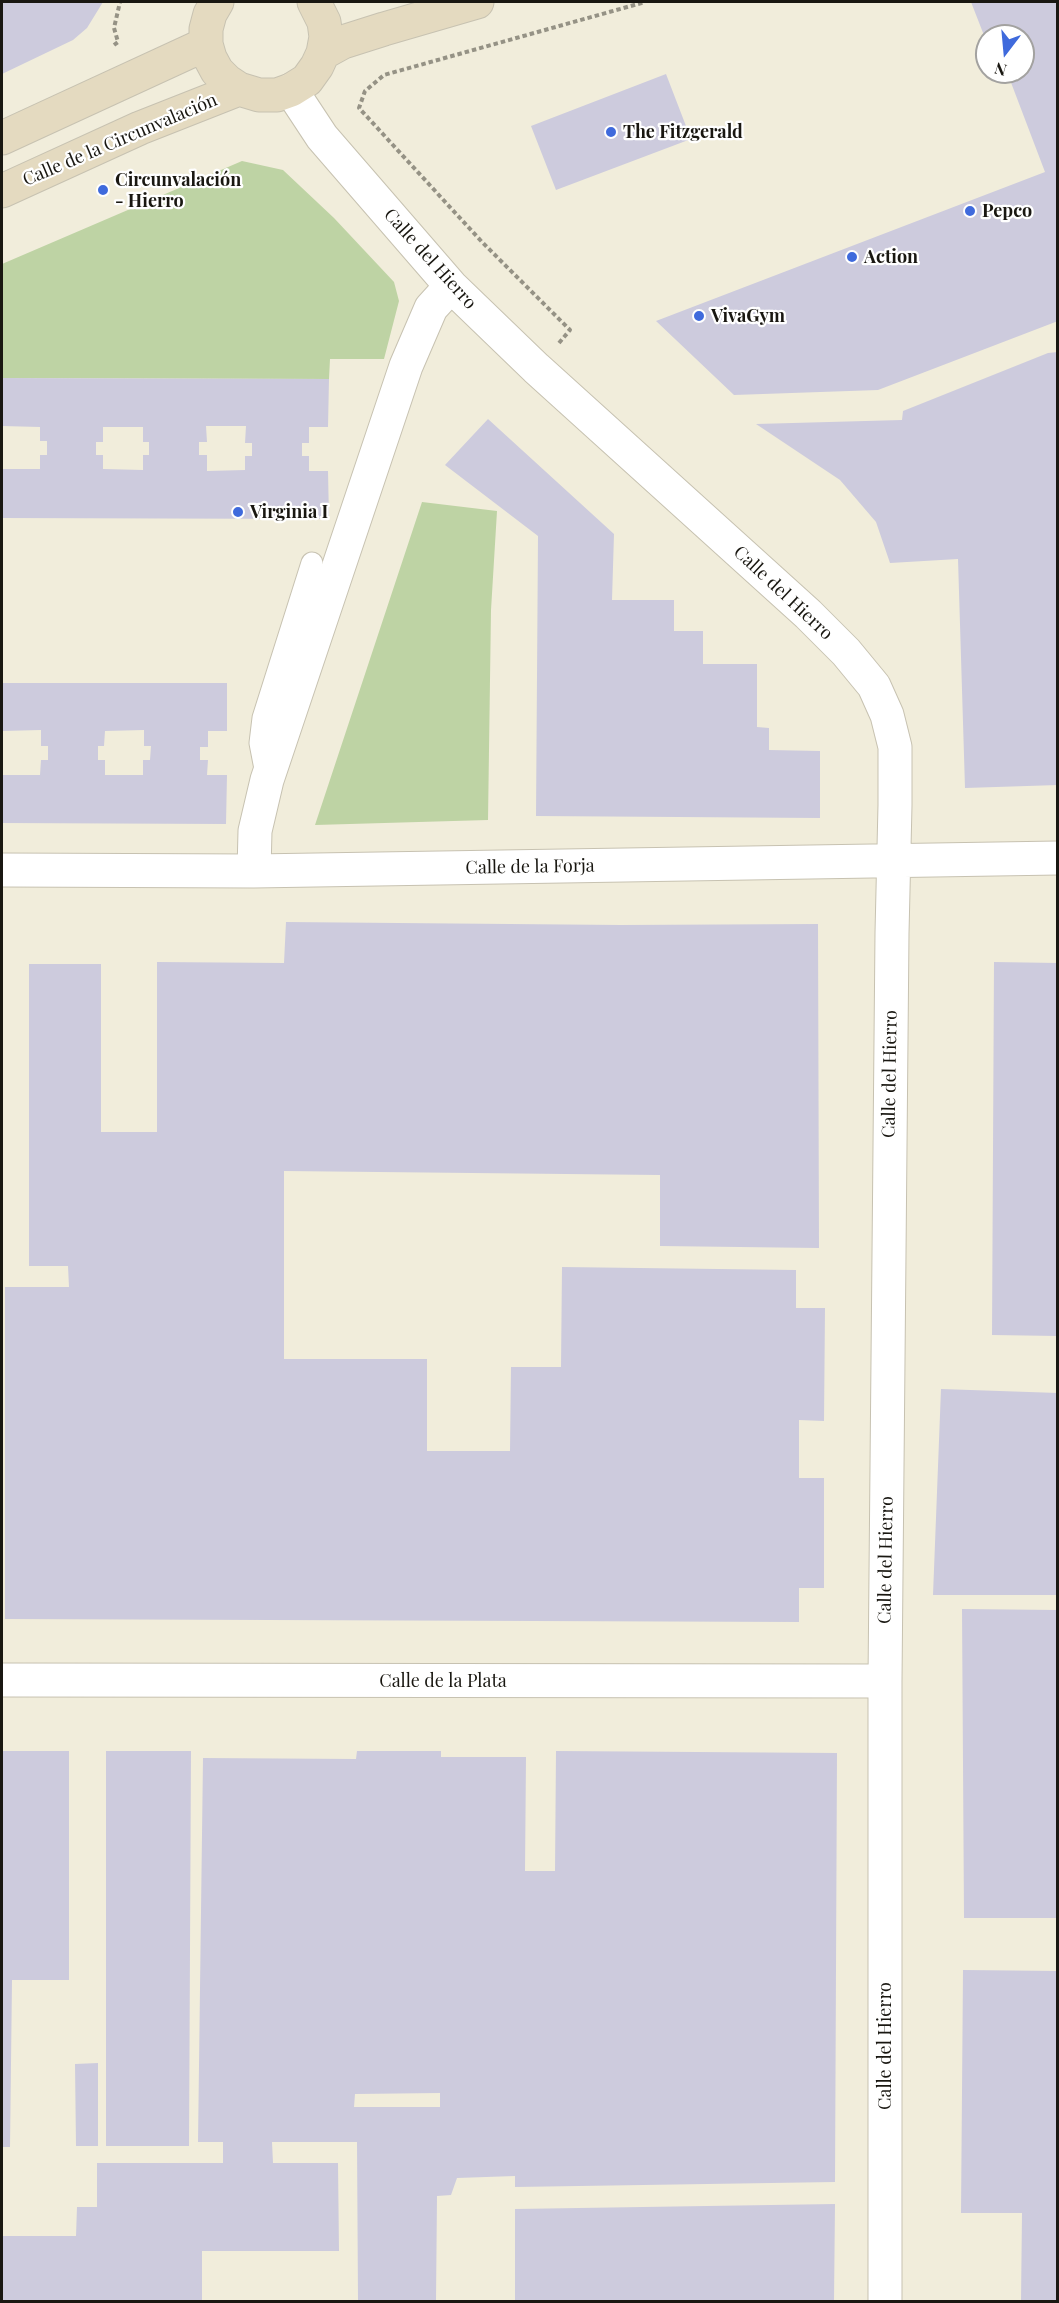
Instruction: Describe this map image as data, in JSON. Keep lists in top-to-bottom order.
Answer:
{
  "streets": {
    "street": [
      "Calle de la Circunvalación",
      "Calle del Hierro",
      "Calle de la Forja",
      "Calle de la Plata"
    ]
  },
  "crossings": [
    ["Calle del Hierro", "Calle de la Forja"],
    ["Calle del Hierro", "Calle de la Plata"]
  ],
  "places": [
    "The Fitzgerald",
    "Circunvalación - Hierro",
    "Pepco",
    "Action",
    "VivaGym",
    "Virginia I"
  ],
  "north": "bottom"
}
